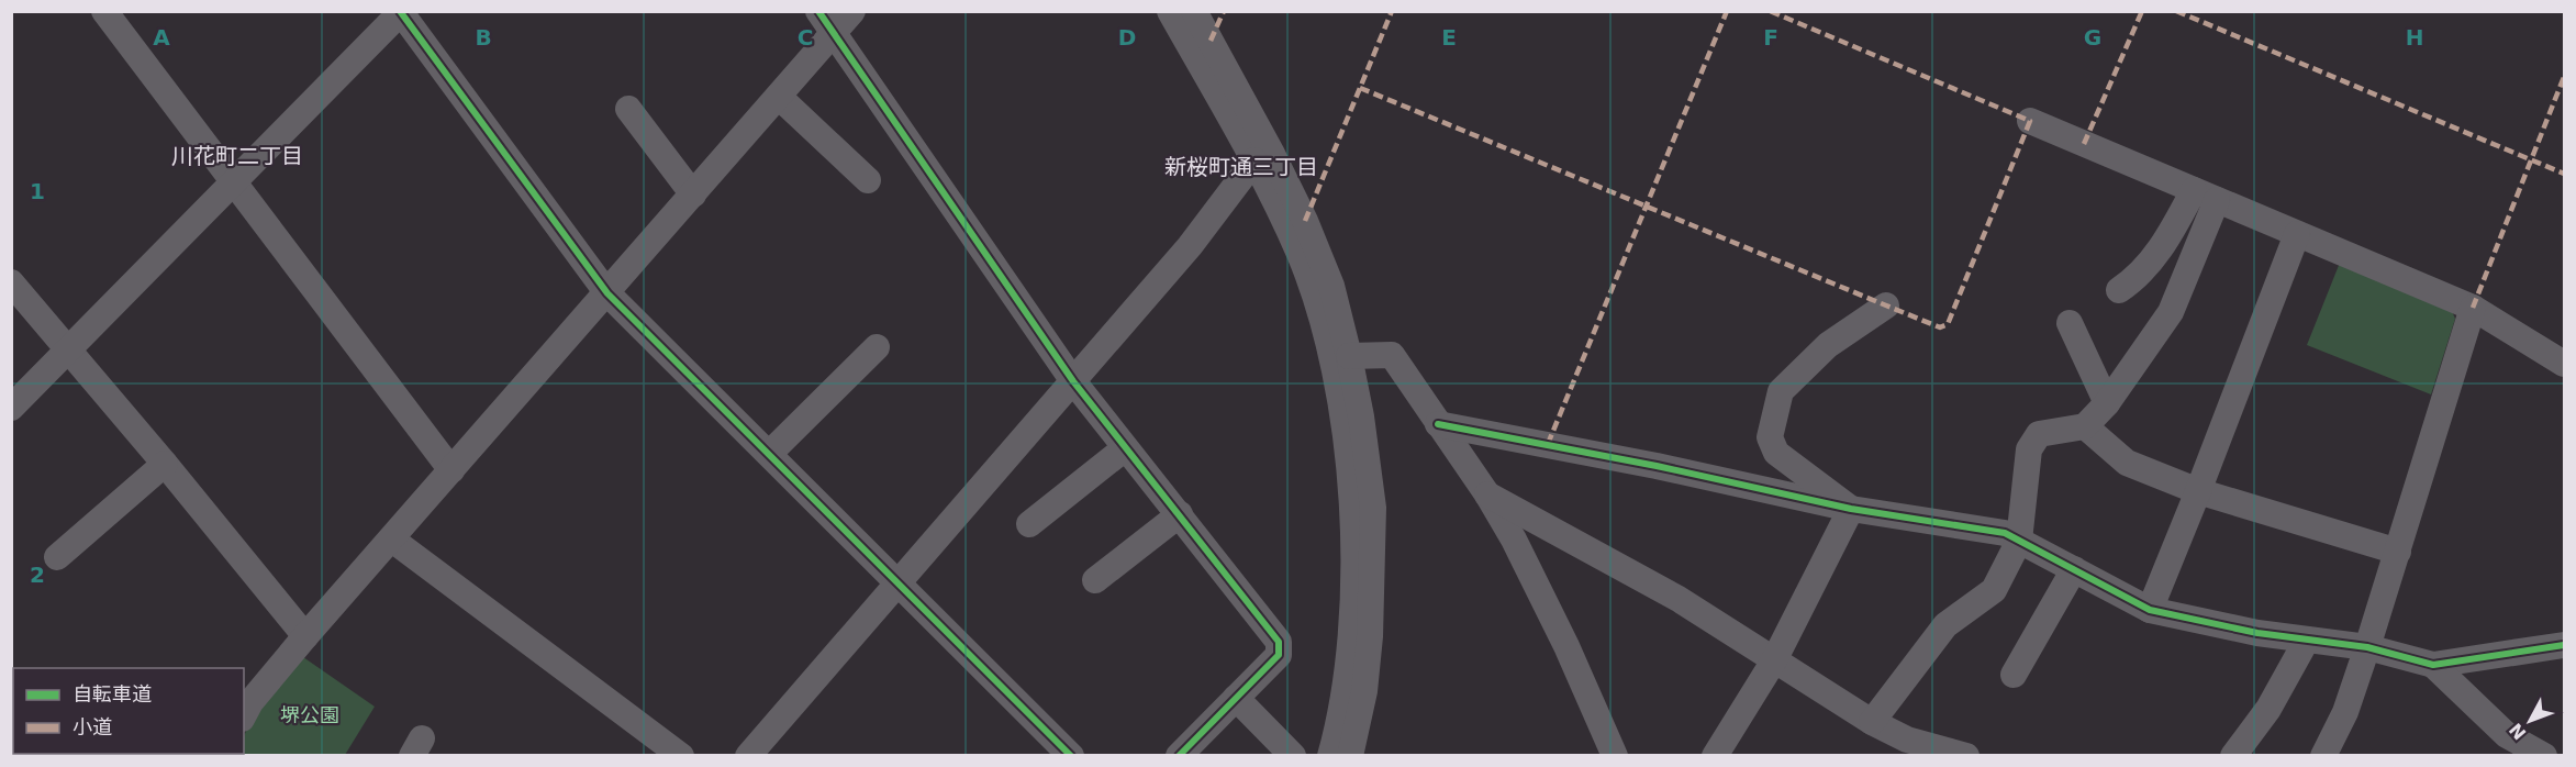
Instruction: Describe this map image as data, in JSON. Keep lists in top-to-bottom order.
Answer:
{
  "districts": ["川花町二丁目", "新桜町通三丁目"],
  "parks": ["堺公園"],
  "legend": ["自転車道", "小道"],
  "north": "bottom left",
  "grid": {
    "columns": [
      "A",
      "B",
      "C",
      "D",
      "E",
      "F",
      "G",
      "H"
    ],
    "rows": ["1", "2"]
  }
}
